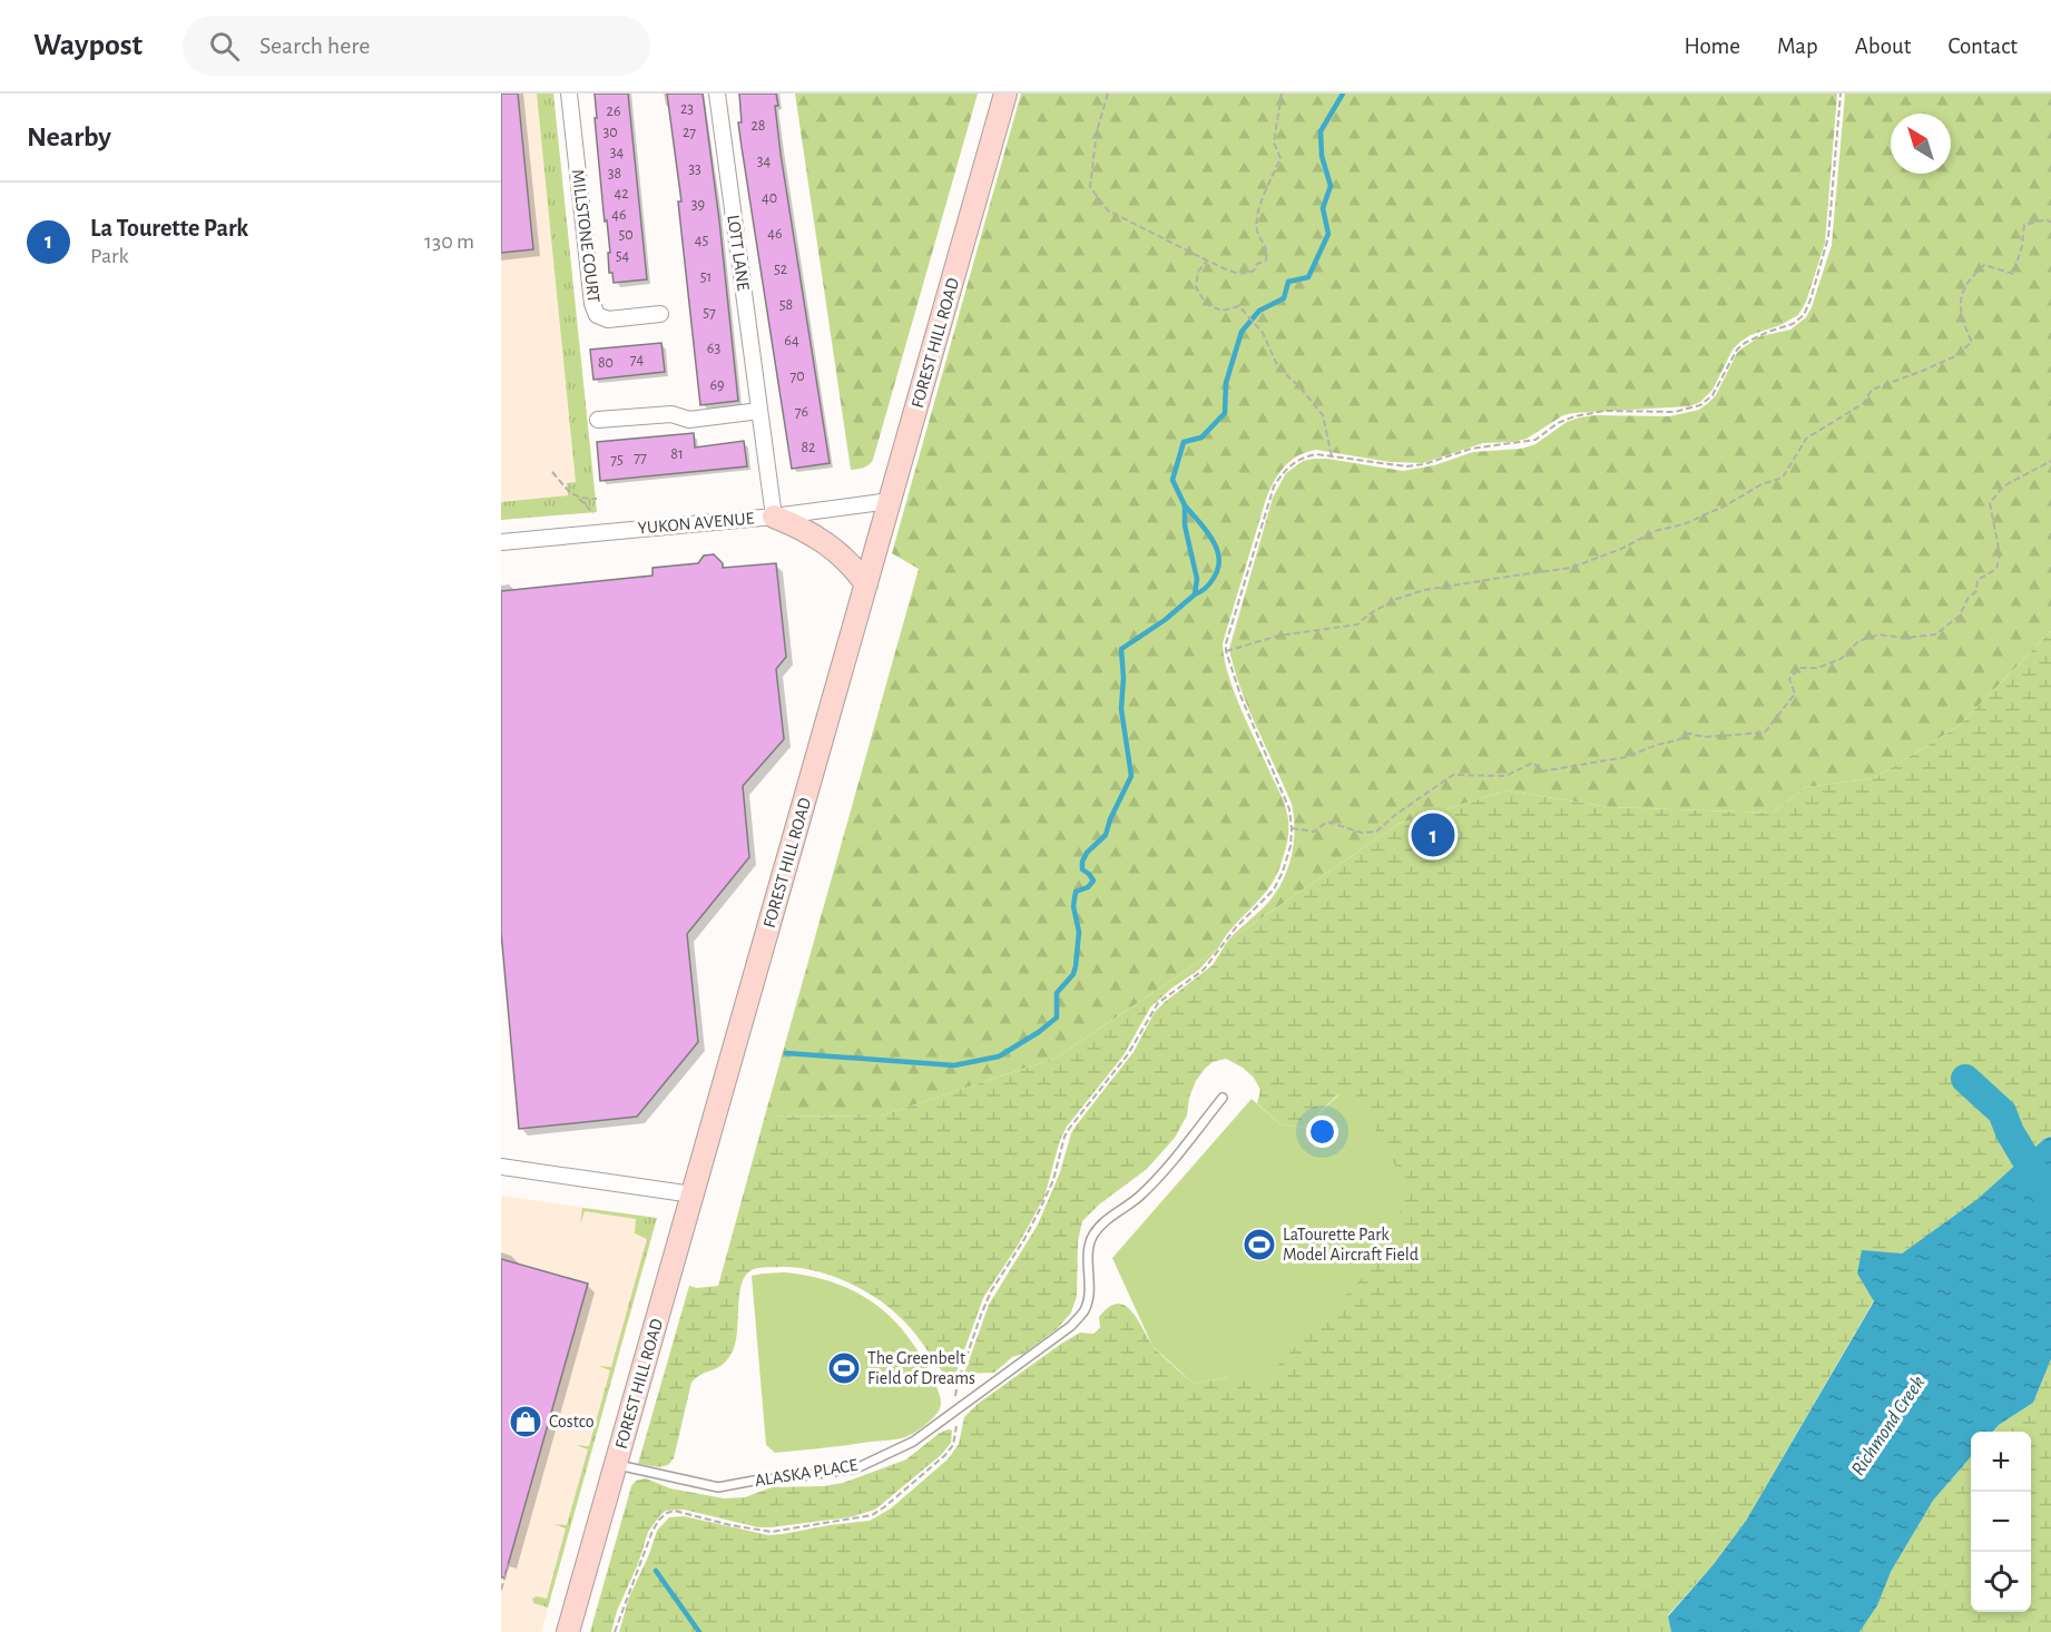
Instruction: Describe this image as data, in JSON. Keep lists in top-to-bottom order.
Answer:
{
  "streets": {
    "street": [
      "MILLSTONE COURT",
      "LOTT LANE",
      "FOREST HILL ROAD",
      "YUKON AVENUE"
    ],
    "lane": ["ALASKA PLACE"]
  },
  "crossings": [
    ["LOTT LANE", "YUKON AVENUE"],
    ["FOREST HILL ROAD", "YUKON AVENUE"],
    ["FOREST HILL ROAD", "ALASKA PLACE"]
  ],
  "water": ["Richmond Creek"],
  "places": {
    "sports": ["LaTourette Park Model Aircraft Field", "The Greenbelt Field of Dreams"],
    "shop": ["Costco"]
  },
  "house_numbers": [
    "23",
    "26",
    "28",
    "30",
    "27",
    "34",
    "34",
    "33",
    "38",
    "42",
    "40",
    "39",
    "46",
    "46",
    "50",
    "45",
    "54",
    "52",
    "51",
    "58",
    "57",
    "64",
    "63",
    "74",
    "80",
    "70",
    "69",
    "76",
    "82",
    "81",
    "77",
    "75"
  ],
  "north": "top left",
  "page": {
    "header": "Waypost",
    "search": "Search here",
    "nav": [
      "Home",
      "Map",
      "About",
      "Contact"
    ],
    "heading": "Nearby",
    "list": [
      {
        "mark": "1",
        "name": "La Tourette Park",
        "note": "Park",
        "value": "130 m"
      }
    ],
    "pins": "1",
    "map_buttons": ["+", "−"]
  }
}
